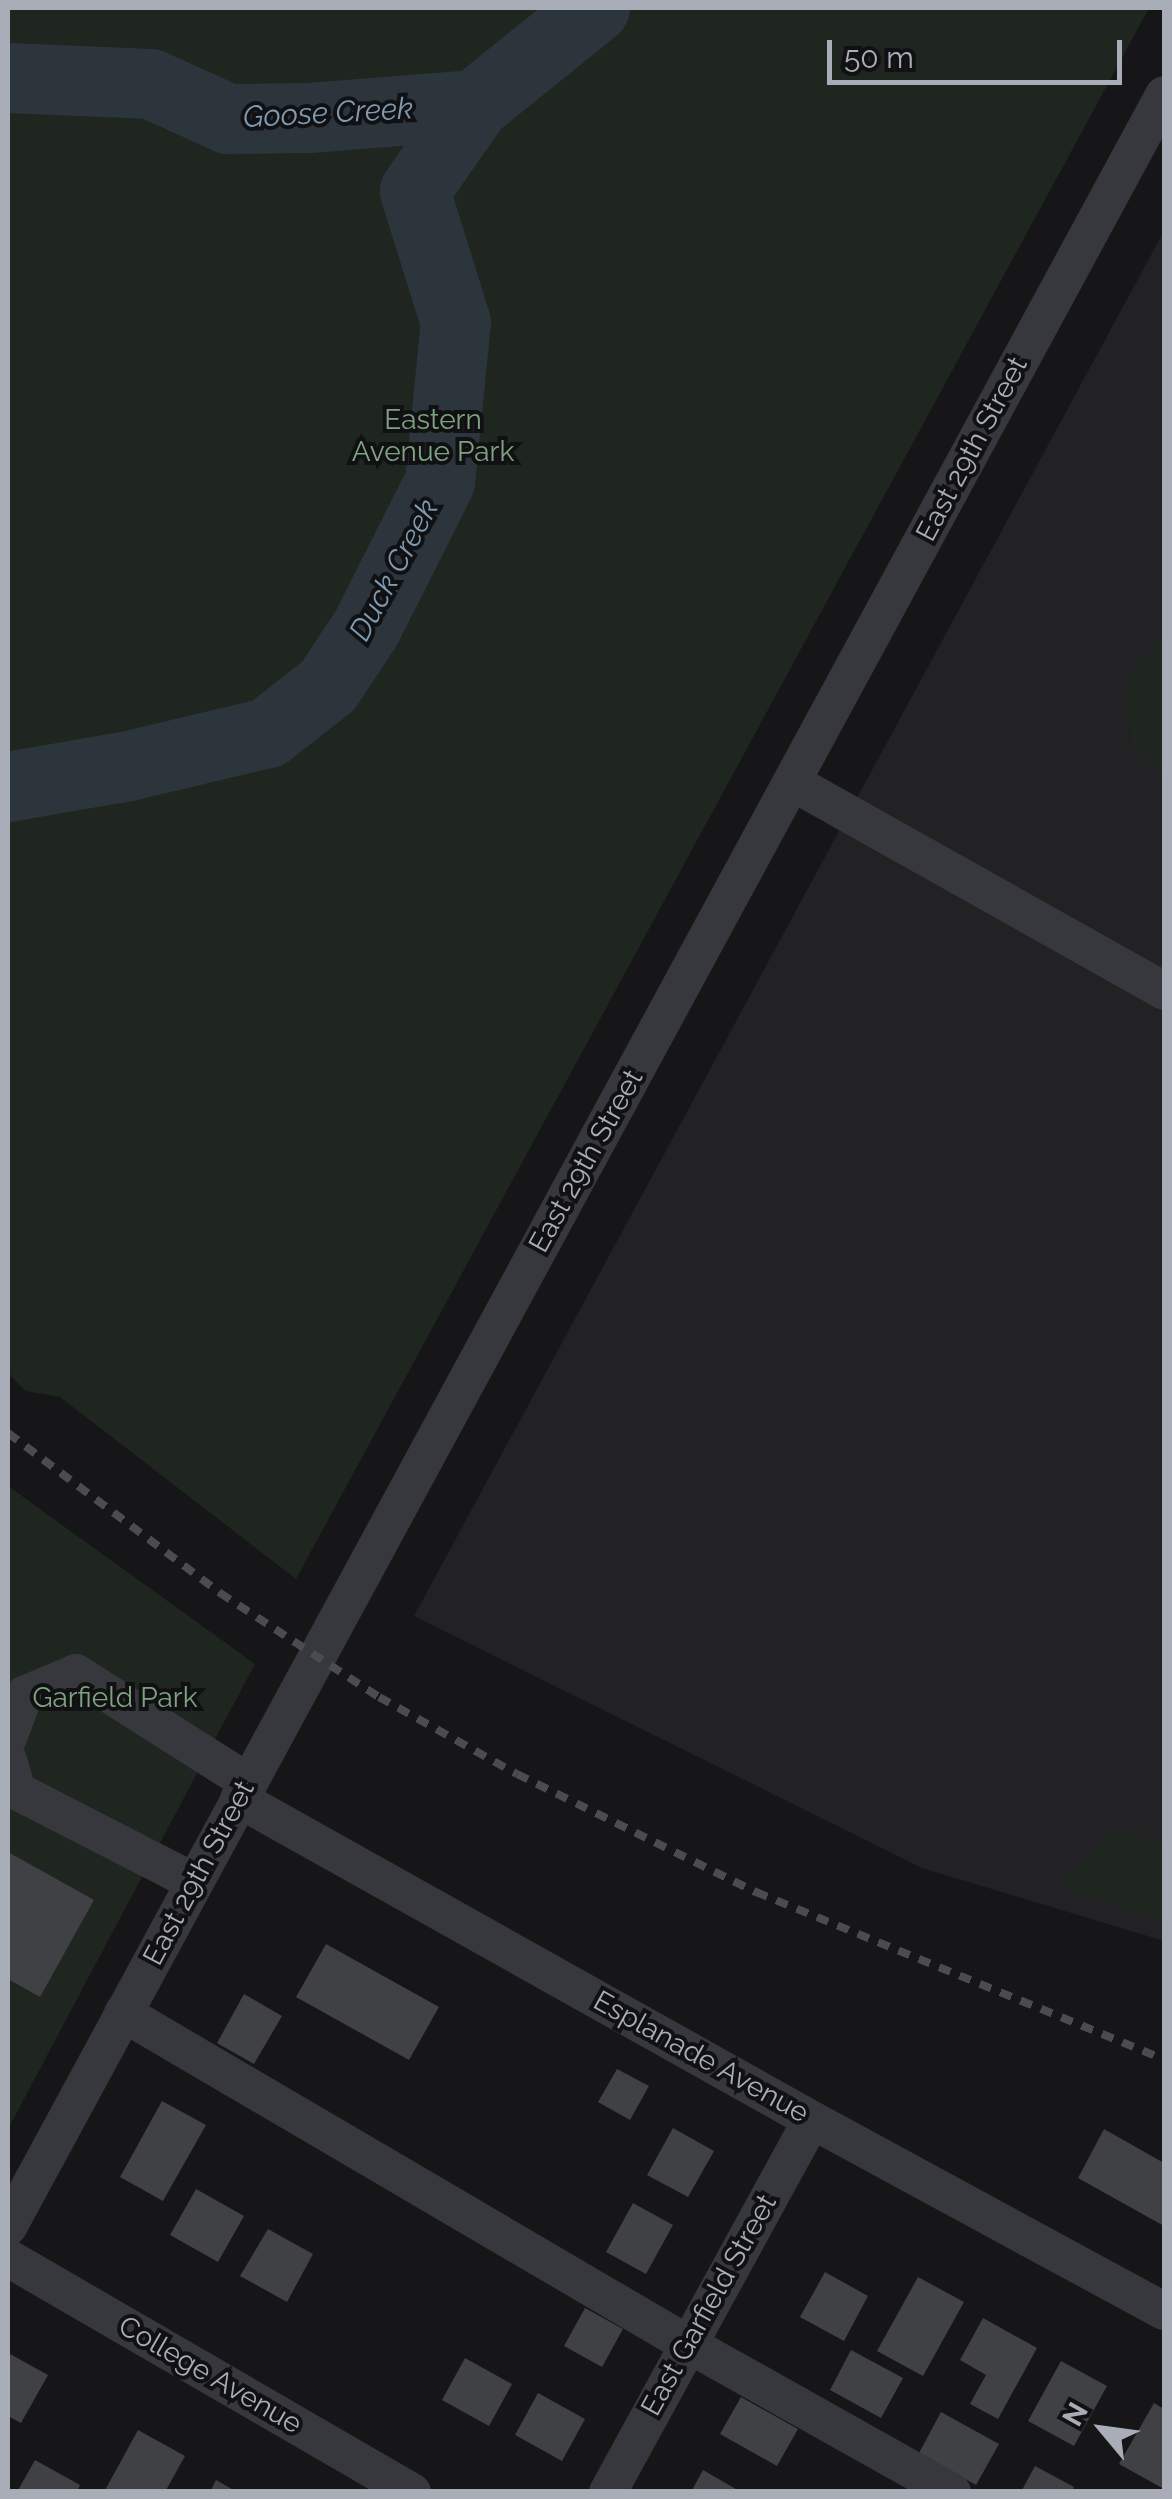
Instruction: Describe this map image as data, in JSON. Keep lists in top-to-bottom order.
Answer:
{
  "streets": {
    "street": [
      "East 29th Street",
      "Esplanade Avenue",
      "East Garfield Street",
      "College Avenue"
    ]
  },
  "crossings": [
    ["East 29th Street", "Esplanade Avenue"],
    ["Esplanade Avenue", "East Garfield Street"]
  ],
  "water": ["Goose Creek", "Duck Creek"],
  "parks": ["Eastern Avenue Park", "Garfield Park"],
  "scale_bar": "50 m",
  "north": "top left"
}
